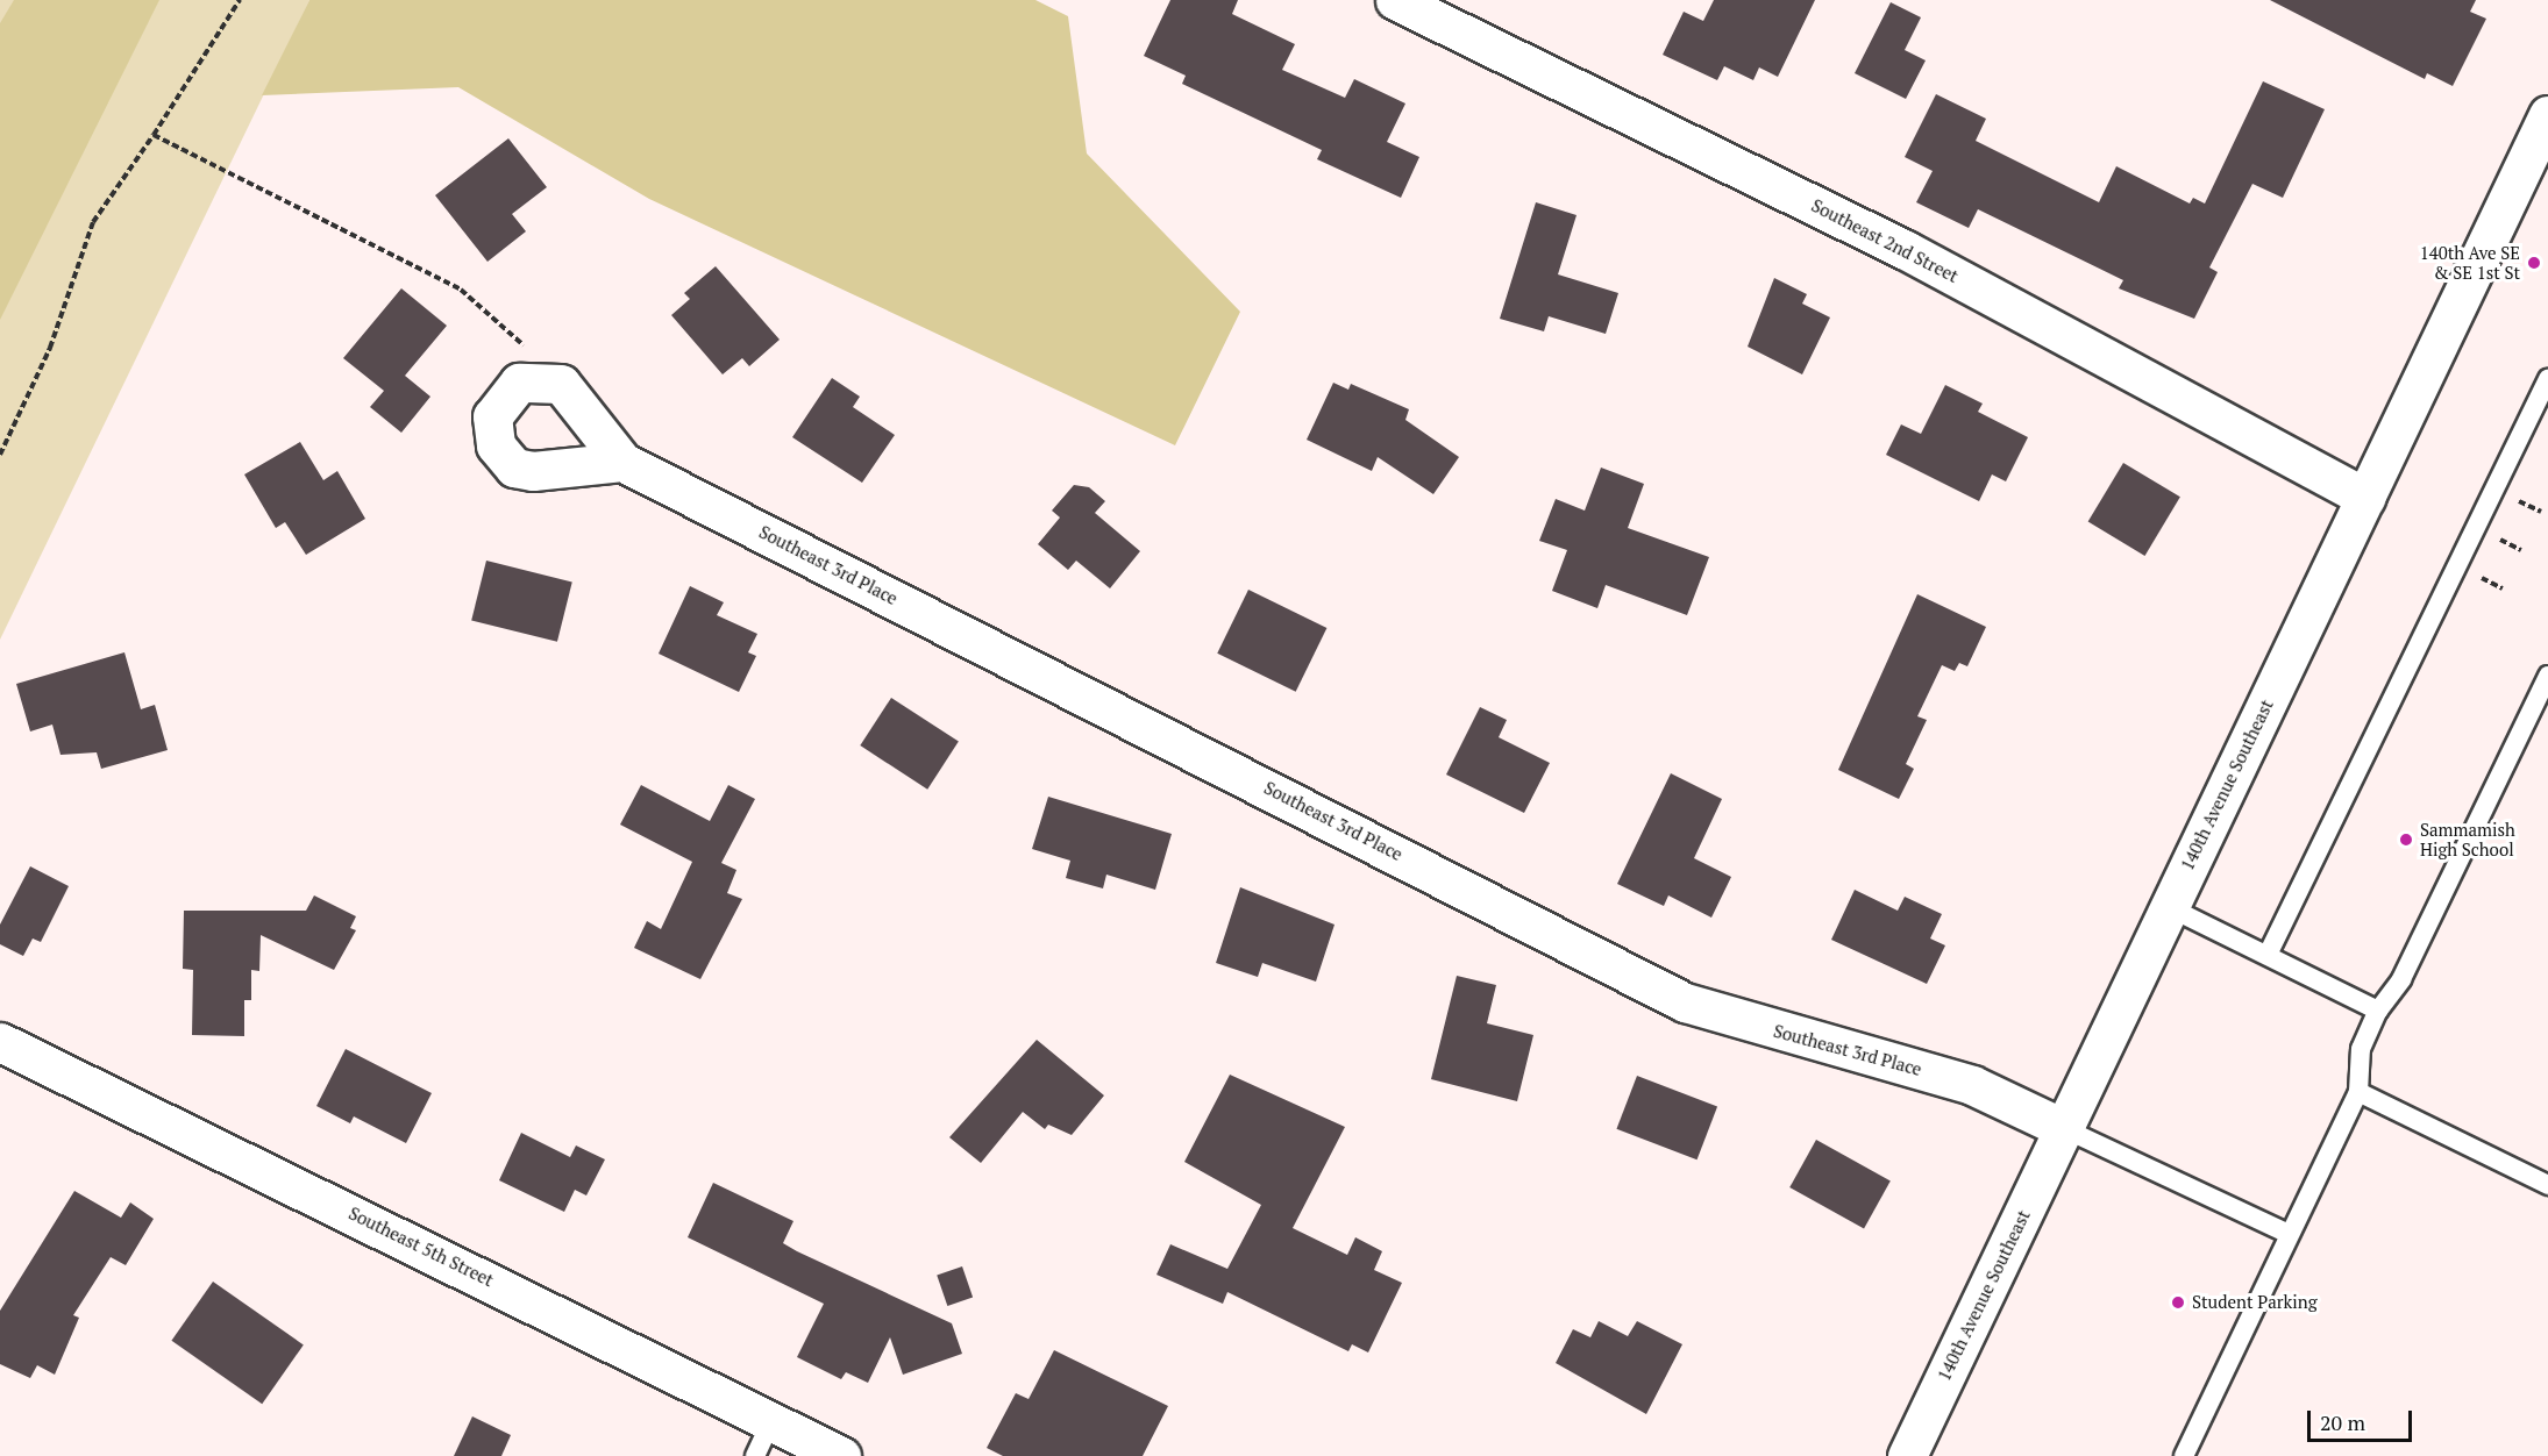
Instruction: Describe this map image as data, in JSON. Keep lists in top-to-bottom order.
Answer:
{
  "streets": {
    "street": [
      "Southeast 2nd Street",
      "Southeast 3rd Place",
      "140th Avenue Southeast",
      "Southeast 5th Street"
    ]
  },
  "crossings": [
    ["Southeast 2nd Street", "140th Avenue Southeast"],
    ["Southeast 3rd Place", "140th Avenue Southeast"]
  ],
  "places": ["140th Ave SE & SE 1st St", "Sammamish High School", "Student Parking"],
  "scale_bar": "20 m"
}
